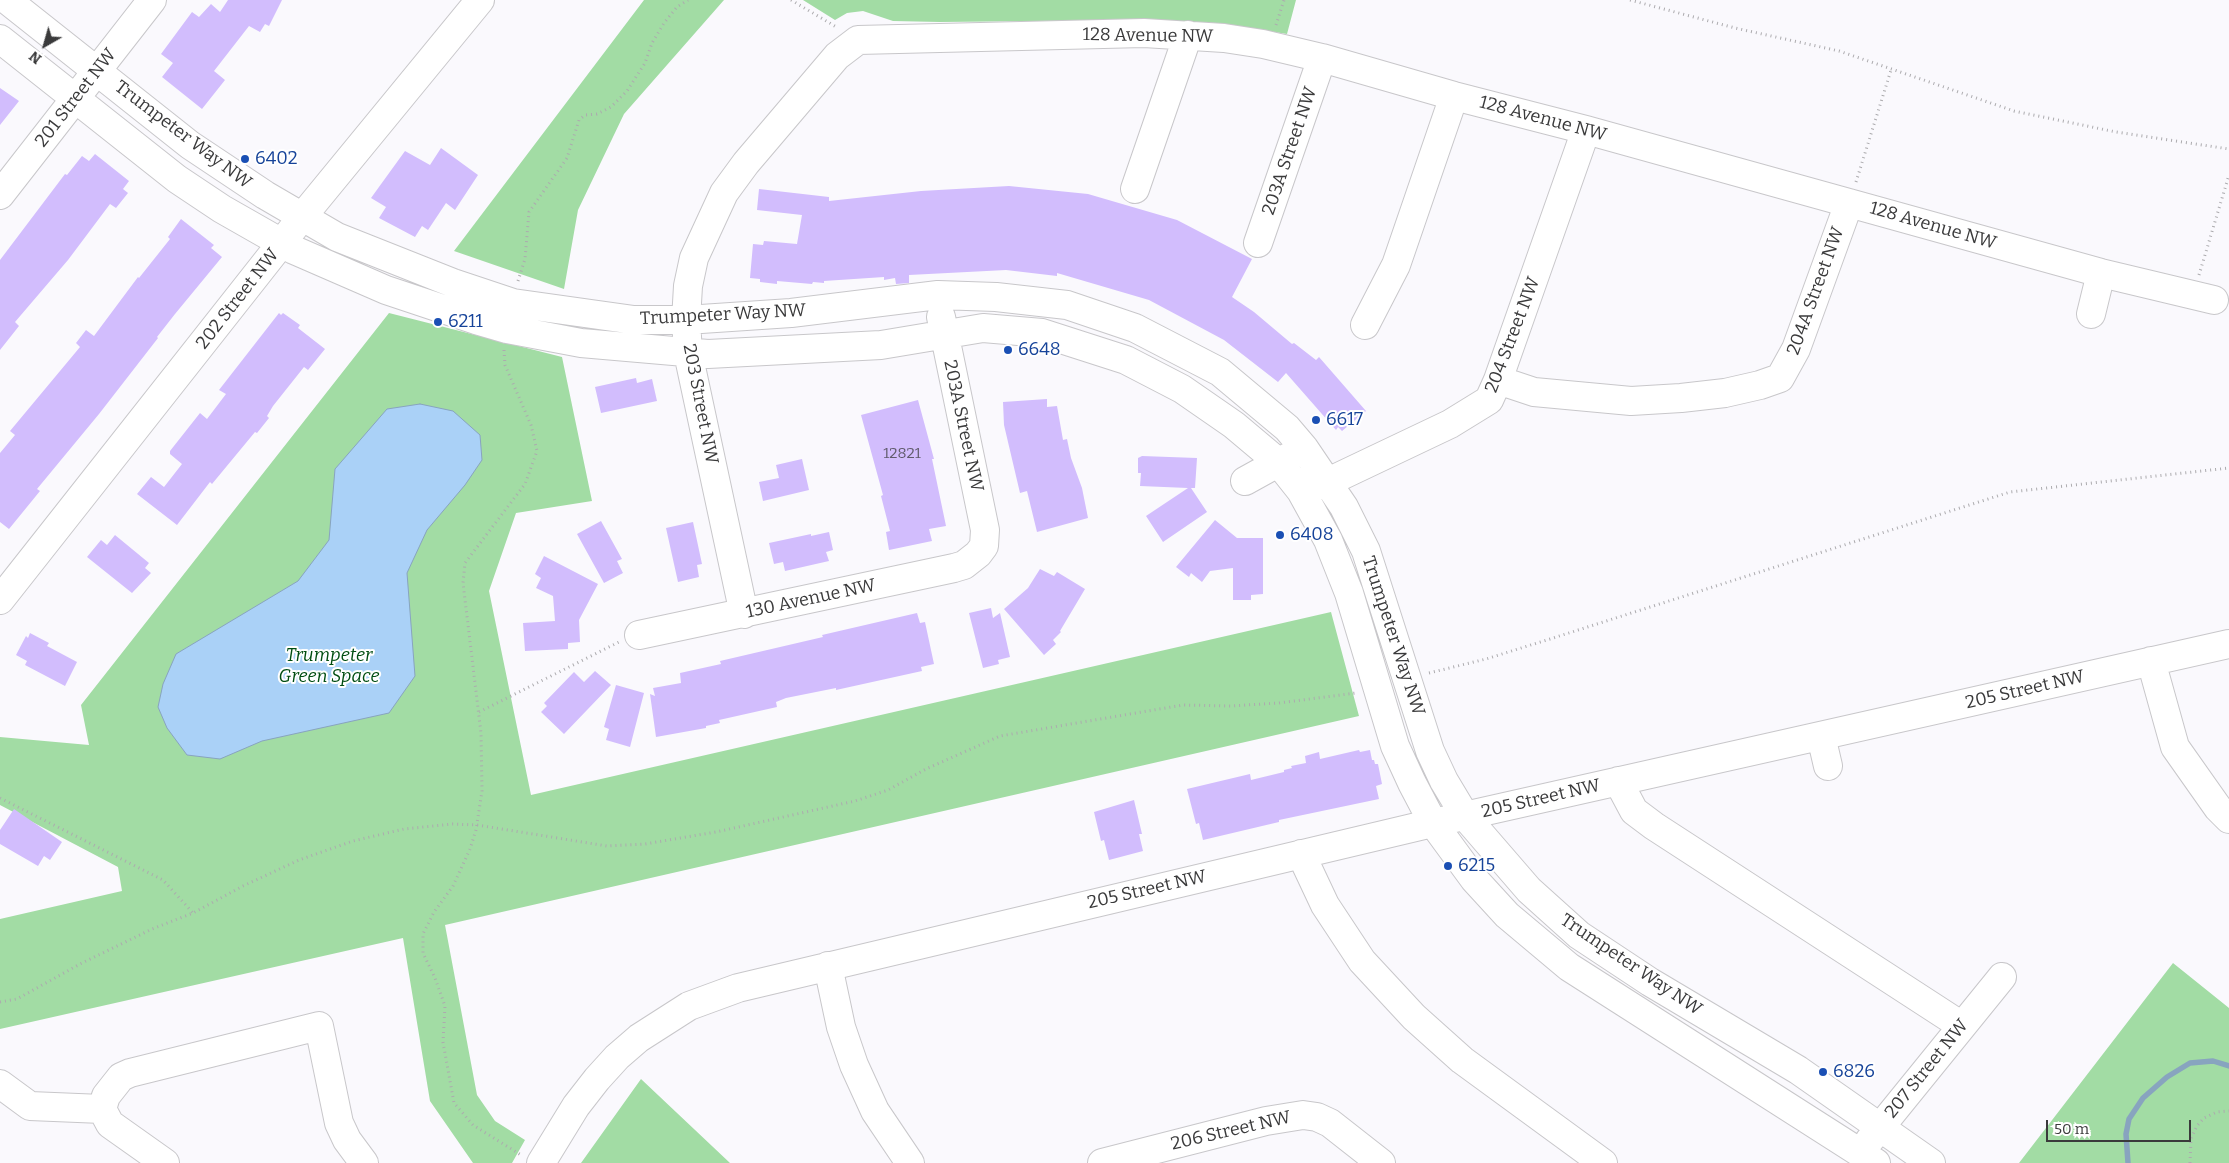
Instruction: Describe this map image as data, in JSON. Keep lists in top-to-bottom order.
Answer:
{
  "streets": {
    "street": [
      "128 Avenue NW",
      "201 Street NW",
      "Trumpeter Way NW",
      "203A Street NW",
      "204A Street NW",
      "202 Street NW",
      "204 Street NW",
      "203 Street NW",
      "130 Avenue NW",
      "205 Street NW",
      "207 Street NW",
      "206 Street NW"
    ]
  },
  "crossings": [
    ["128 Avenue NW", "203A Street NW"],
    ["128 Avenue NW", "204A Street NW"],
    ["128 Avenue NW", "204 Street NW"],
    ["128 Avenue NW", "203 Street NW"],
    ["201 Street NW", "Trumpeter Way NW"],
    ["Trumpeter Way NW", "203A Street NW"],
    ["Trumpeter Way NW", "202 Street NW"],
    ["Trumpeter Way NW", "204 Street NW"],
    ["Trumpeter Way NW", "203 Street NW"],
    ["Trumpeter Way NW", "205 Street NW"],
    ["Trumpeter Way NW", "207 Street NW"],
    ["203A Street NW", "130 Avenue NW"],
    ["204A Street NW", "204 Street NW"],
    ["203 Street NW", "130 Avenue NW"]
  ],
  "parks": ["Trumpeter Green Space"],
  "places": [
    "6402",
    "6211",
    "6648",
    "6617",
    "6408",
    "6215",
    "6826"
  ],
  "house_numbers": ["12821"],
  "scale_bar": "50 m",
  "north": "bottom left"
}
